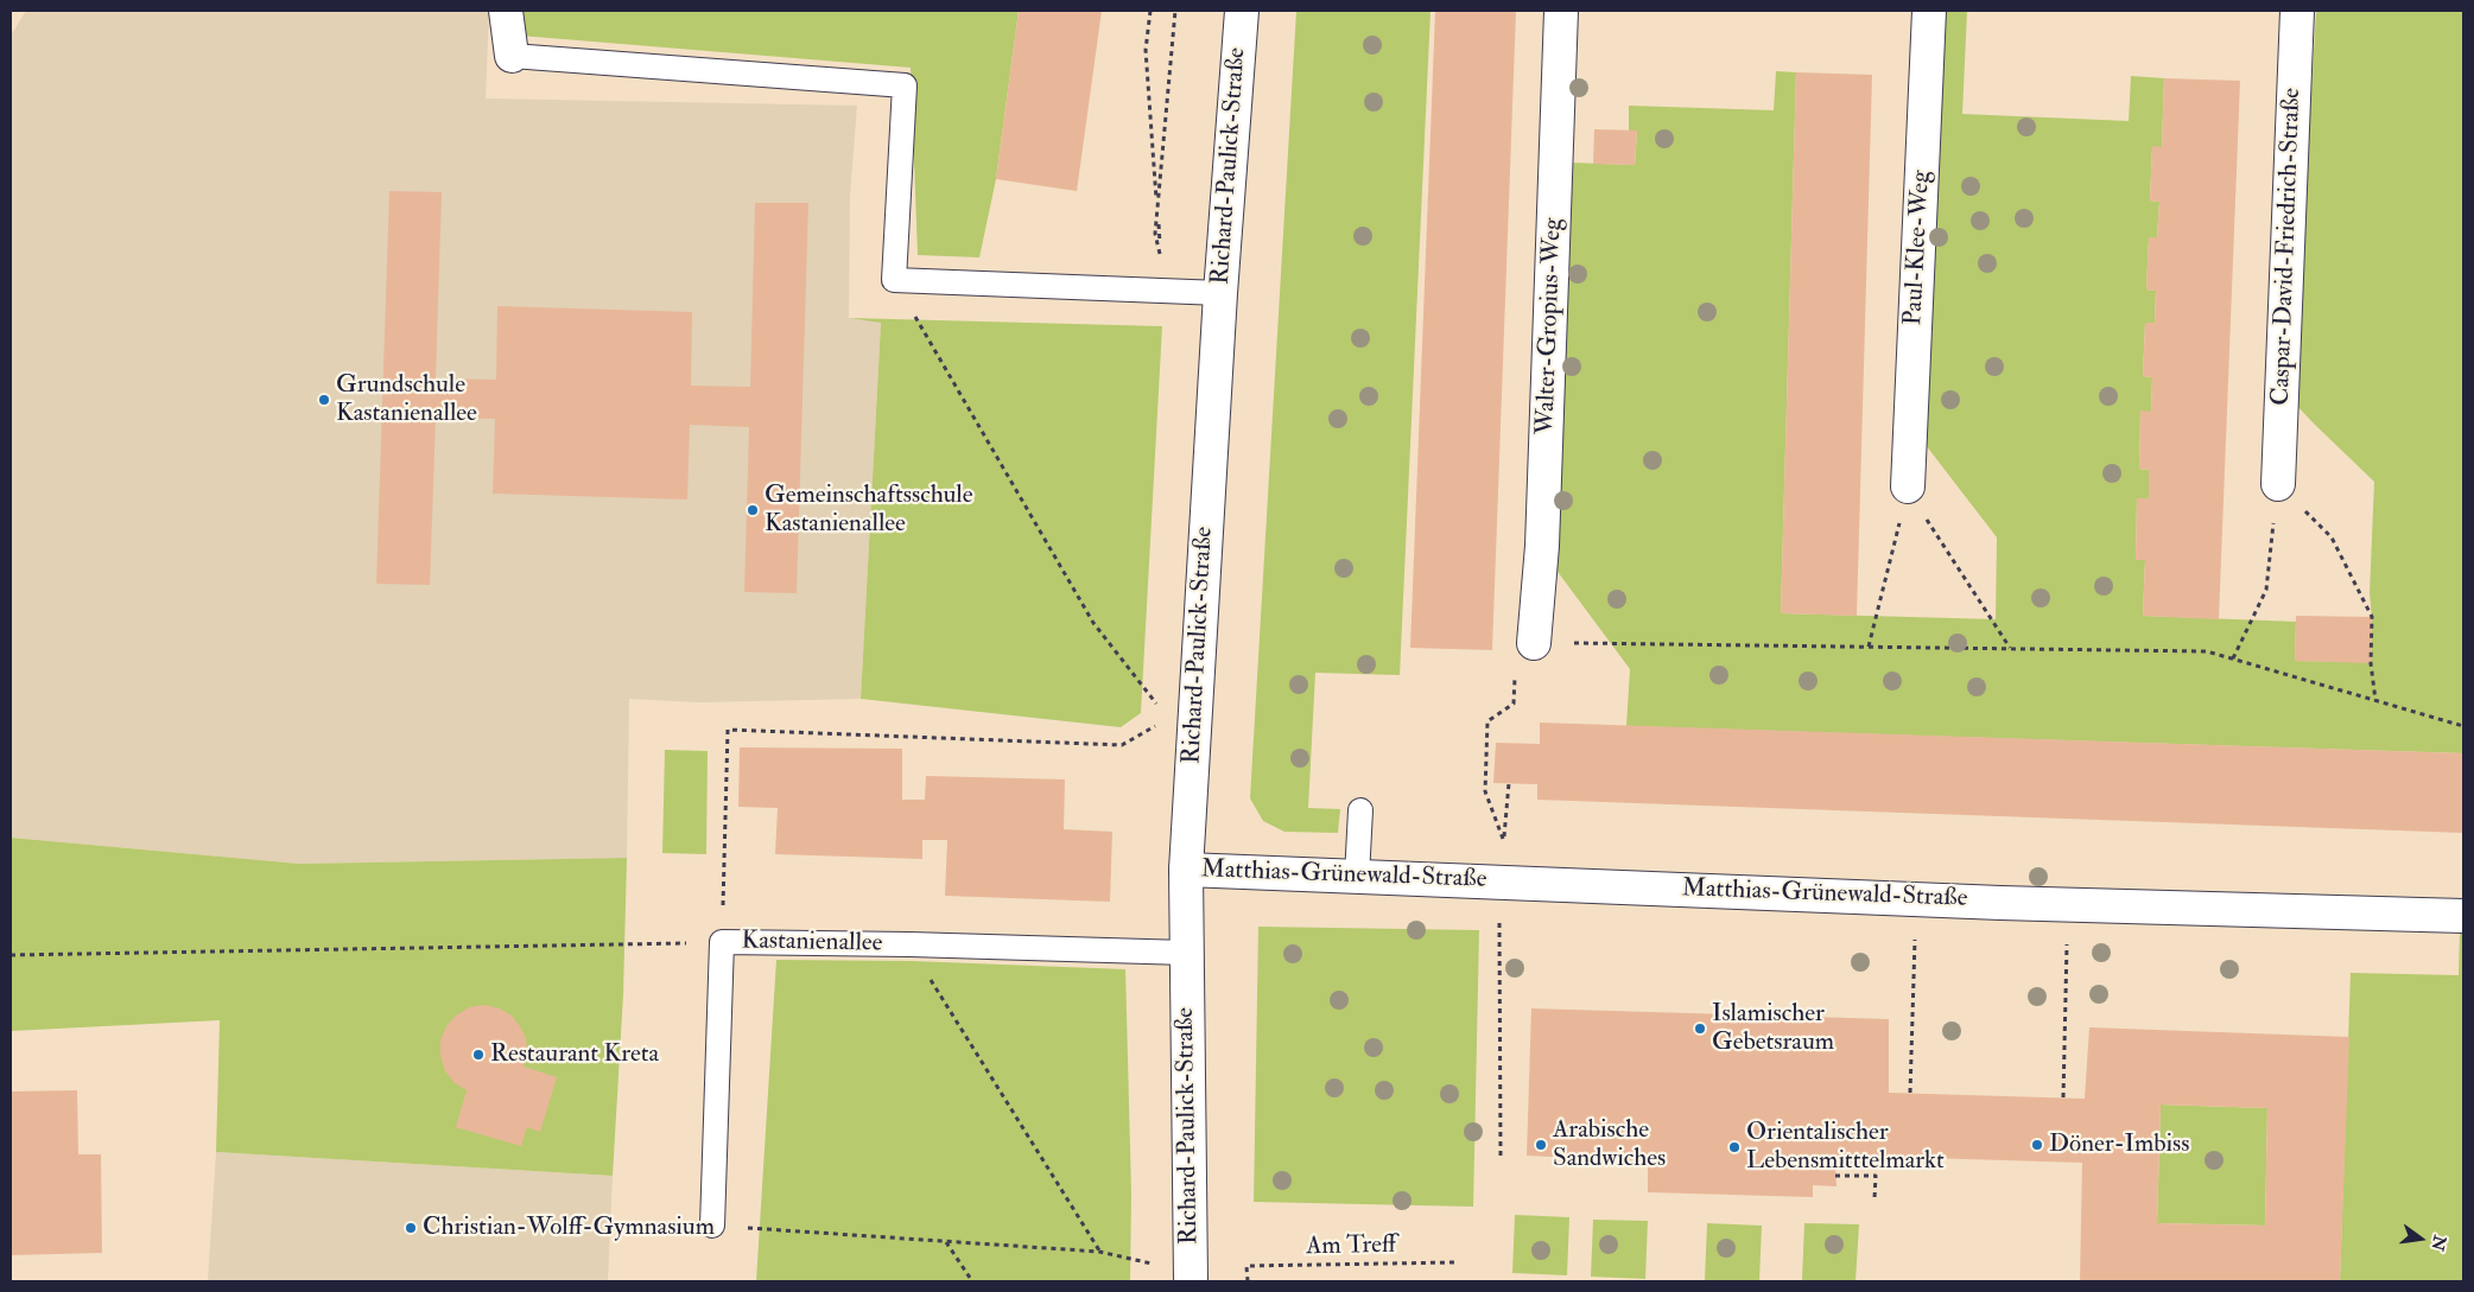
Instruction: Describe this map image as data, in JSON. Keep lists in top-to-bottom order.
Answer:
{
  "streets": {
    "street": [
      "Richard-Paulick-Straße",
      "Caspar-David-Friedrich-Straße",
      "Paul-Klee-Weg",
      "Walter-Gropius-Weg",
      "Matthias-Grünewald-Straße"
    ],
    "lane": ["Kastanienallee"],
    "path": ["Am Treff"]
  },
  "crossings": [
    ["Richard-Paulick-Straße", "Matthias-Grünewald-Straße"],
    ["Richard-Paulick-Straße", "Kastanienallee"]
  ],
  "places": [
    "Grundschule Kastanienallee",
    "Gemeinschaftsschule Kastanienallee",
    "Islamischer Gebetsraum",
    "Restaurant Kreta",
    "Arabische Sandwiches",
    "Döner-Imbiss",
    "Orientalischer Lebensmitttelmarkt",
    "Christian-Wolff-Gymnasium"
  ],
  "north": "right"
}
